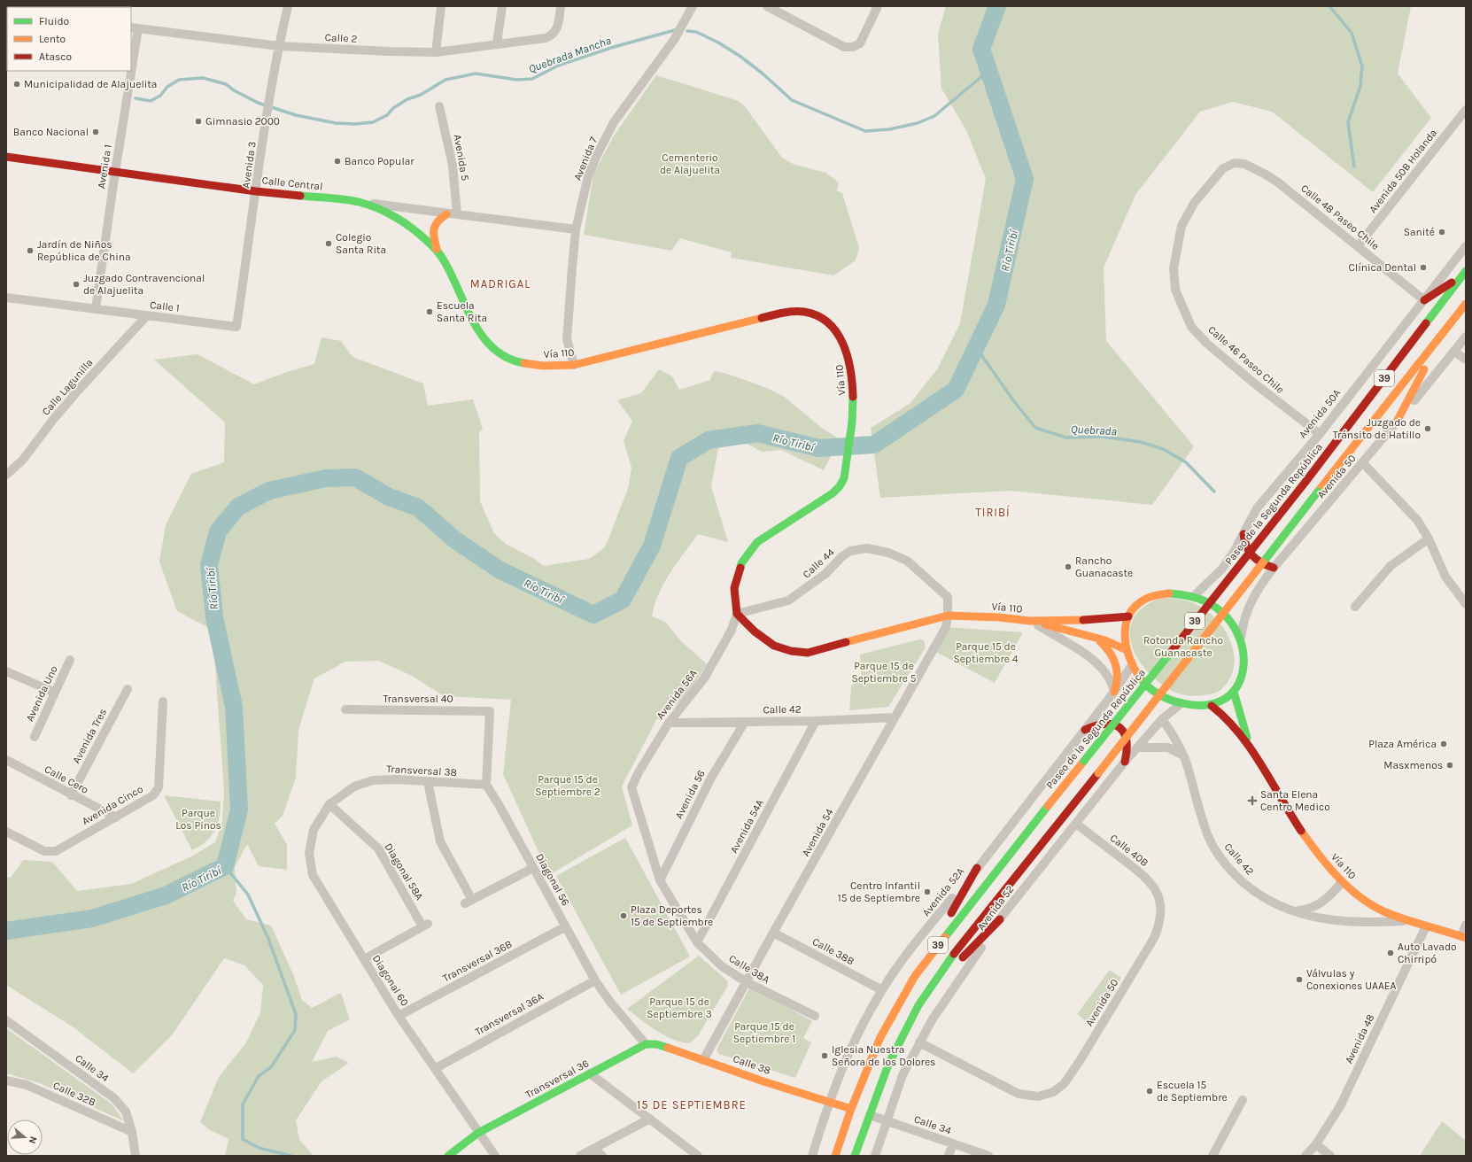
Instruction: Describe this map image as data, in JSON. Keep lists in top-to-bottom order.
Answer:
{
  "streets": {
    "main road": [
      "Calle Central",
      "Vía 110",
      "39",
      "Paseo de la Segunda República",
      "Calle 38",
      "Transversal 36"
    ],
    "street": [
      "Calle 2",
      "Avenida 5",
      "Avenida 7",
      "Avenida 3",
      "Avenida 1",
      "Avenida 50B Holanda",
      "Calle 48 Paseo Chile",
      "Calle 1",
      "Calle 46 Paseo Chile",
      "Calle Lagunilla",
      "Avenida 50A",
      "Avenida 50",
      "Calle 44",
      "Avenida Uno",
      "Avenida 56A",
      "Transversal 40",
      "Calle 42",
      "Avenida Tres",
      "Transversal 38",
      "Calle Cero",
      "Avenida 56",
      "Avenida Cinco",
      "Avenida 54A",
      "Avenida 54",
      "Calle 40B",
      "Diagonal 58A",
      "Diagonal 56",
      "Avenida 52A",
      "Avenida 52",
      "Calle 38B",
      "Transversal 36B",
      "Calle 38A",
      "Diagonal 60",
      "Transversal 36A",
      "Avenida 48",
      "Calle 34",
      "Calle 32B"
    ]
  },
  "crossings": [
    ["Calle 2", "Avenida 3"],
    ["Calle 2", "Avenida 1"],
    ["Avenida 5", "Calle Central"],
    ["Avenida 7", "Calle Central"],
    ["Avenida 7", "Vía 110"],
    ["Avenida 3", "Calle Central"],
    ["Avenida 3", "Calle 1"],
    ["Avenida 1", "Calle Central"],
    ["Avenida 1", "Calle 1"],
    ["Avenida 50B Holanda", "Calle 48 Paseo Chile"],
    ["Calle Central", "Vía 110"],
    ["Calle 48 Paseo Chile", "Calle 46 Paseo Chile"],
    ["Calle 48 Paseo Chile", "Avenida 50A"],
    ["Calle 1", "Calle Lagunilla"],
    ["Vía 110", "Avenida 50A"],
    ["Vía 110", "Avenida 50"],
    ["Vía 110", "Calle 44"],
    ["Vía 110", "Avenida 56A"],
    ["Vía 110", "Calle 42"],
    ["Vía 110", "Avenida 54"],
    ["Vía 110", "Avenida 52A"],
    ["Vía 110", "Avenida 52"],
    ["Vía 110", "Avenida 48"],
    ["Calle 46 Paseo Chile", "Avenida 50A"],
    ["39", "Calle 34"],
    ["Avenida 50A", "Avenida 50"],
    ["Avenida 50A", "Avenida 52A"],
    ["Avenida 50A", "Avenida 52"],
    ["Avenida 50", "Calle 40B"],
    ["Avenida 50", "Avenida 52A"],
    ["Avenida 50", "Avenida 52"],
    ["Paseo de la Segunda República", "Calle 38"],
    ["Calle 44", "Avenida 56A"],
    ["Calle 44", "Avenida 54"],
    ["Avenida 56A", "Calle 42"],
    ["Avenida 56A", "Calle 38A"],
    ["Transversal 40", "Transversal 38"],
    ["Transversal 40", "Diagonal 56"],
    ["Calle 42", "Avenida 56"],
    ["Calle 42", "Avenida 54A"],
    ["Calle 42", "Avenida 54"],
    ["Calle 42", "Avenida 52"],
    ["Avenida Tres", "Calle Cero"],
    ["Transversal 38", "Diagonal 58A"],
    ["Transversal 38", "Diagonal 56"],
    ["Transversal 38", "Diagonal 60"],
    ["Calle Cero", "Avenida Cinco"],
    ["Avenida 56", "Calle 38A"],
    ["Avenida 54A", "Calle 38A"],
    ["Avenida 54", "Calle 38B"],
    ["Avenida 54", "Calle 38A"],
    ["Avenida 54", "Calle 38"],
    ["Calle 40B", "Avenida 52"],
    ["Diagonal 58A", "Diagonal 60"],
    ["Diagonal 56", "Transversal 36B"],
    ["Diagonal 56", "Transversal 36A"],
    ["Diagonal 56", "Calle 38"],
    ["Diagonal 56", "Transversal 36"],
    ["Avenida 52A", "Avenida 52"],
    ["Avenida 52A", "Calle 38B"],
    ["Avenida 52A", "Calle 38"],
    ["Avenida 52", "Calle 34"],
    ["Transversal 36B", "Diagonal 60"],
    ["Diagonal 60", "Transversal 36A"],
    ["Diagonal 60", "Transversal 36"],
    ["Calle 38", "Transversal 36"],
    ["Calle 34", "Calle 32B"]
  ],
  "districts": ["MADRIGAL", "TIRIBÍ", "15 DE SEPTIEMBRE"],
  "water": ["Quebrada Mancha", "Río Tiribí", "Quebrada"],
  "parks": [
    "Cementerio de Alajuelita",
    "Rotonda Rancho Guanacaste",
    "Parque 15 de Septiembre 4",
    "Parque 15 de Septiembre 5",
    "Parque 15 de Septiembre 2",
    "Parque Los Pinos",
    "Parque 15 de Septiembre 3",
    "Parque 15 de Septiembre 1"
  ],
  "places": {
    "other": [
      "Municipalidad de Alajuelita",
      "Gimnasio 2000",
      "Banco Nacional",
      "Banco Popular",
      "Sanité",
      "Colegio Santa Rita",
      "Jardín de Niños República de China",
      "Clínica Dental",
      "Juzgado Contravencional de Alajuelita",
      "Escuela Santa Rita",
      "Juzgado de Tránsito de Hatillo",
      "Rancho Guanacaste",
      "Plaza América",
      "Masxmenos",
      "Centro Infantil 15 de Septiembre",
      "Plaza Deportes 15 de Septiembre",
      "Auto Lavado Chirripó",
      "Válvulas y Conexiones UAAEA",
      "Iglesia Nuestra Señora de los Dolores",
      "Escuela 15 de Septiembre"
    ],
    "health": ["Santa Elena Centro Medico"]
  },
  "legend": ["Fluido", "Lento", "Atasco"],
  "north": "right"
}
